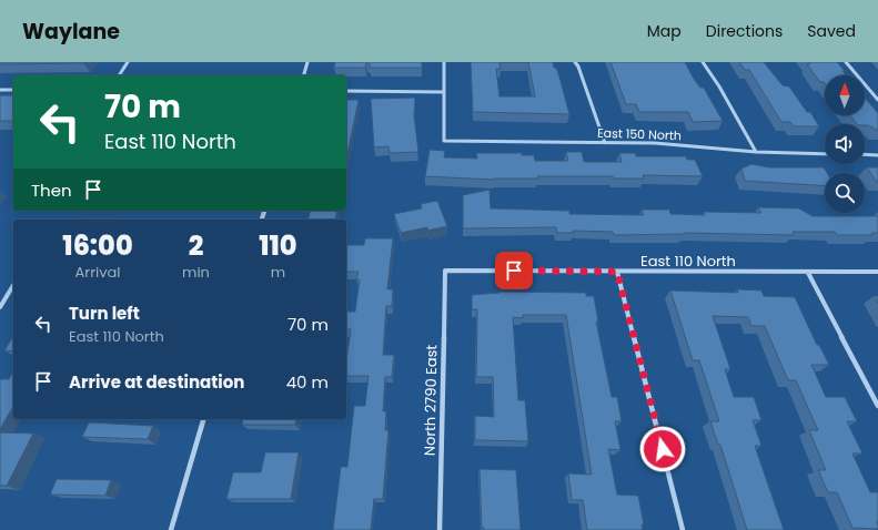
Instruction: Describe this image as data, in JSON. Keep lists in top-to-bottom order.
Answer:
{
  "streets": {
    "street": ["East 150 North", "East 110 North", "North 2790 East"]
  },
  "crossings": [
    ["East 110 North", "North 2790 East"]
  ],
  "north": "top",
  "page": {
    "header": "Waylane",
    "nav": ["Map", "Directions", "Saved"],
    "turn": ["70 m", "East 110 North"],
    "then": "Then",
    "eta": [
      "16:00",
      "Arrival",
      "2",
      "min",
      "110",
      "m"
    ],
    "list": [
      {
        "name": "Turn left",
        "note": "East 110 North",
        "value": "70 m"
      },
      {
        "name": "Arrive at destination",
        "value": "40 m"
      }
    ]
  }
}
